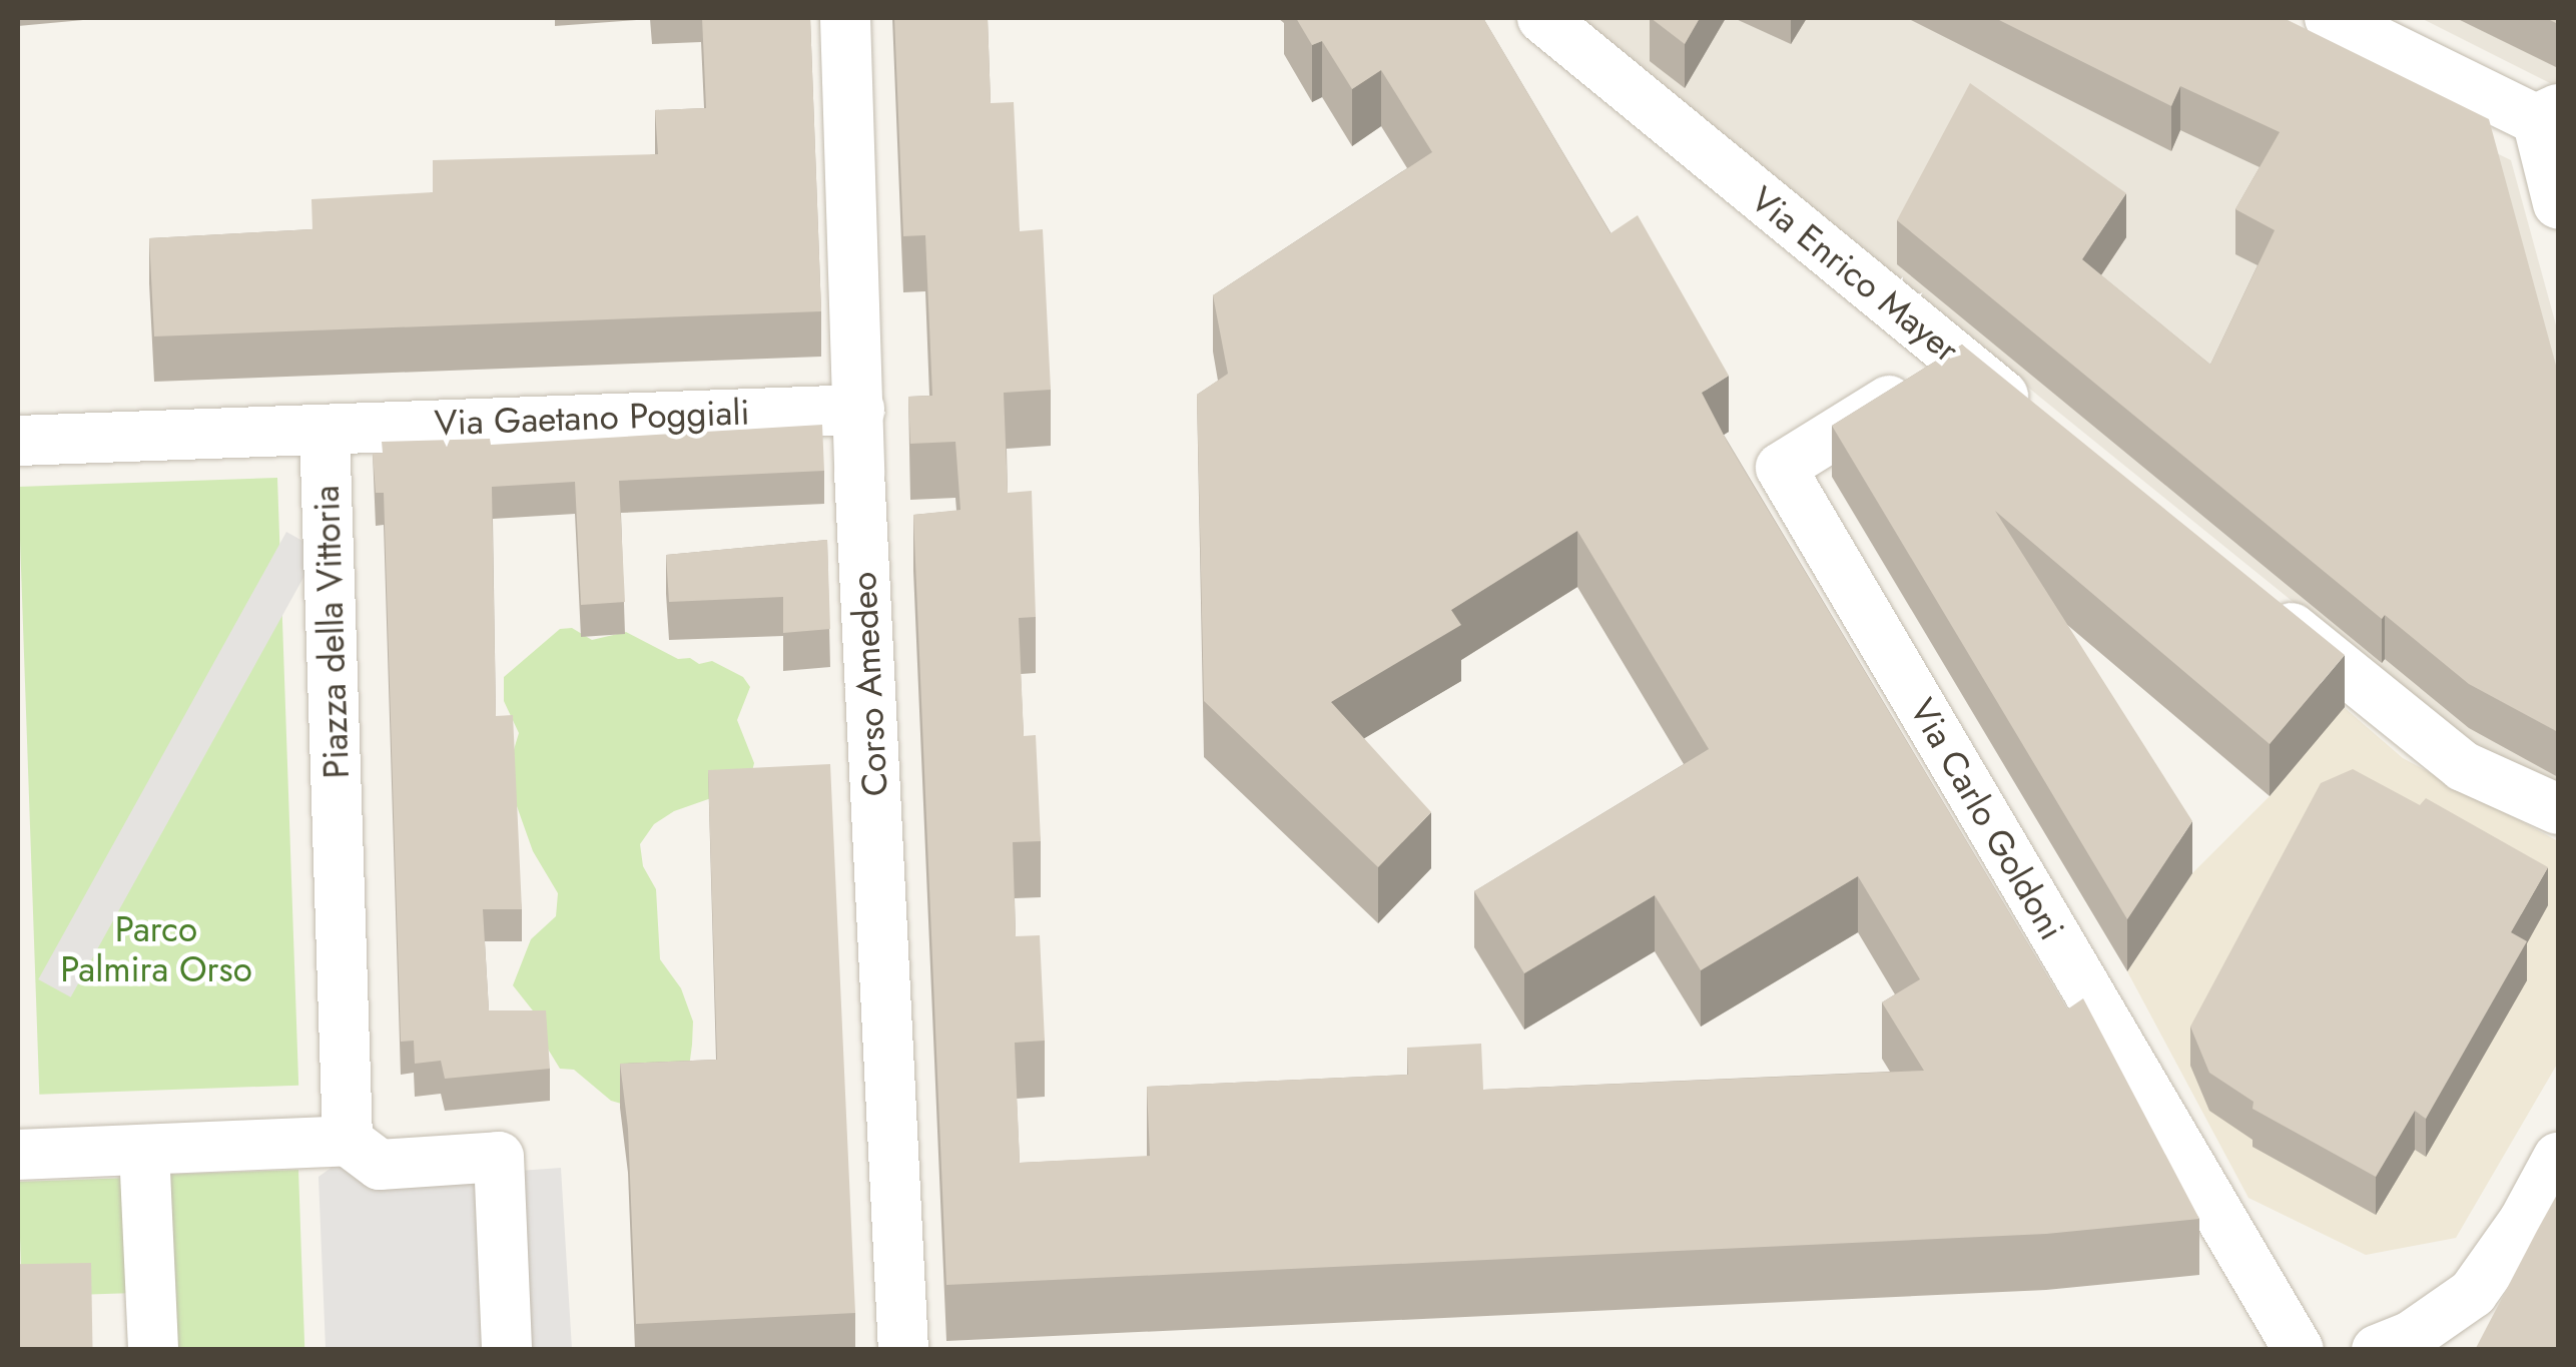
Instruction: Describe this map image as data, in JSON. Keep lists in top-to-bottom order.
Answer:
{
  "streets": {
    "street": [
      "Via Enrico Mayer",
      "Via Gaetano Poggiali",
      "Piazza della Vittoria",
      "Corso Amedeo",
      "Via Carlo Goldoni"
    ]
  },
  "crossings": [
    ["Via Enrico Mayer", "Via Carlo Goldoni"],
    ["Via Gaetano Poggiali", "Piazza della Vittoria"],
    ["Via Gaetano Poggiali", "Corso Amedeo"]
  ],
  "parks": ["Parco Palmira Orso"]
}
